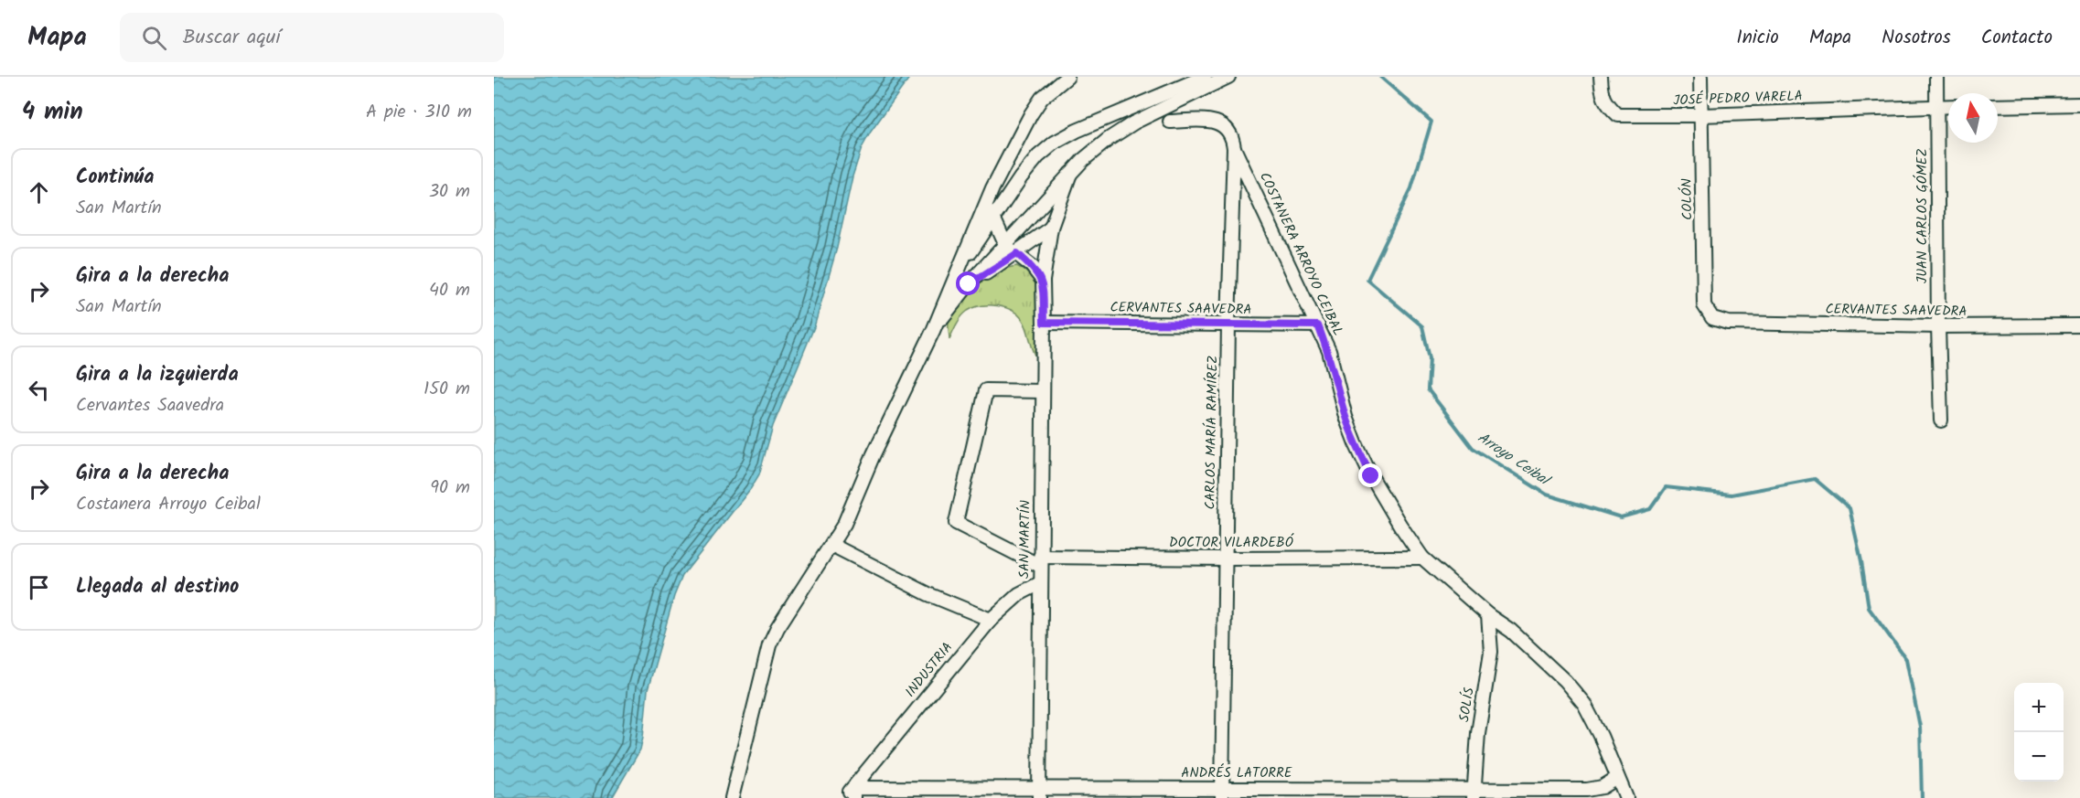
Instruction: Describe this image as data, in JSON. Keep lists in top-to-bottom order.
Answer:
{
  "streets": {
    "street": [
      "JOSÉ PEDRO VARELA",
      "COLÓN",
      "JUAN CARLOS GÓMEZ",
      "COSTANERA ARROYO CEIBAL",
      "CERVANTES SAAVEDRA",
      "CARLOS MARÍA RAMÍREZ",
      "SAN MARTÍN",
      "DOCTOR VILARDEBÓ",
      "INDUSTRIA",
      "SOLÍS",
      "ANDRÉS LATORRE"
    ]
  },
  "crossings": [
    ["JOSÉ PEDRO VARELA", "COLÓN"],
    ["JOSÉ PEDRO VARELA", "JUAN CARLOS GÓMEZ"],
    ["COLÓN", "CERVANTES SAAVEDRA"],
    ["JUAN CARLOS GÓMEZ", "CERVANTES SAAVEDRA"],
    ["COSTANERA ARROYO CEIBAL", "CERVANTES SAAVEDRA"],
    ["COSTANERA ARROYO CEIBAL", "CARLOS MARÍA RAMÍREZ"],
    ["COSTANERA ARROYO CEIBAL", "DOCTOR VILARDEBÓ"],
    ["COSTANERA ARROYO CEIBAL", "SOLÍS"],
    ["COSTANERA ARROYO CEIBAL", "ANDRÉS LATORRE"],
    ["CERVANTES SAAVEDRA", "CARLOS MARÍA RAMÍREZ"],
    ["CERVANTES SAAVEDRA", "SAN MARTÍN"],
    ["CARLOS MARÍA RAMÍREZ", "DOCTOR VILARDEBÓ"],
    ["CARLOS MARÍA RAMÍREZ", "ANDRÉS LATORRE"],
    ["SAN MARTÍN", "DOCTOR VILARDEBÓ"],
    ["SAN MARTÍN", "INDUSTRIA"],
    ["SAN MARTÍN", "ANDRÉS LATORRE"],
    ["INDUSTRIA", "ANDRÉS LATORRE"],
    ["SOLÍS", "ANDRÉS LATORRE"]
  ],
  "water": ["Arroyo Ceibal"],
  "north": "top",
  "page": {
    "header": "Mapa",
    "search": "Buscar aquí",
    "nav": [
      "Inicio",
      "Mapa",
      "Nosotros",
      "Contacto"
    ],
    "heading": ["4 min", "A pie · 310 m"],
    "list": [
      ["Continúa", "San Martín", "30 m"],
      ["Gira a la derecha", "San Martín", "40 m"],
      ["Gira a la izquierda", "Cervantes Saavedra", "150 m"],
      ["Gira a la derecha", "Costanera Arroyo Ceibal", "90 m"],
      "Llegada al destino"
    ],
    "map_buttons": ["+", "−"]
  }
}
